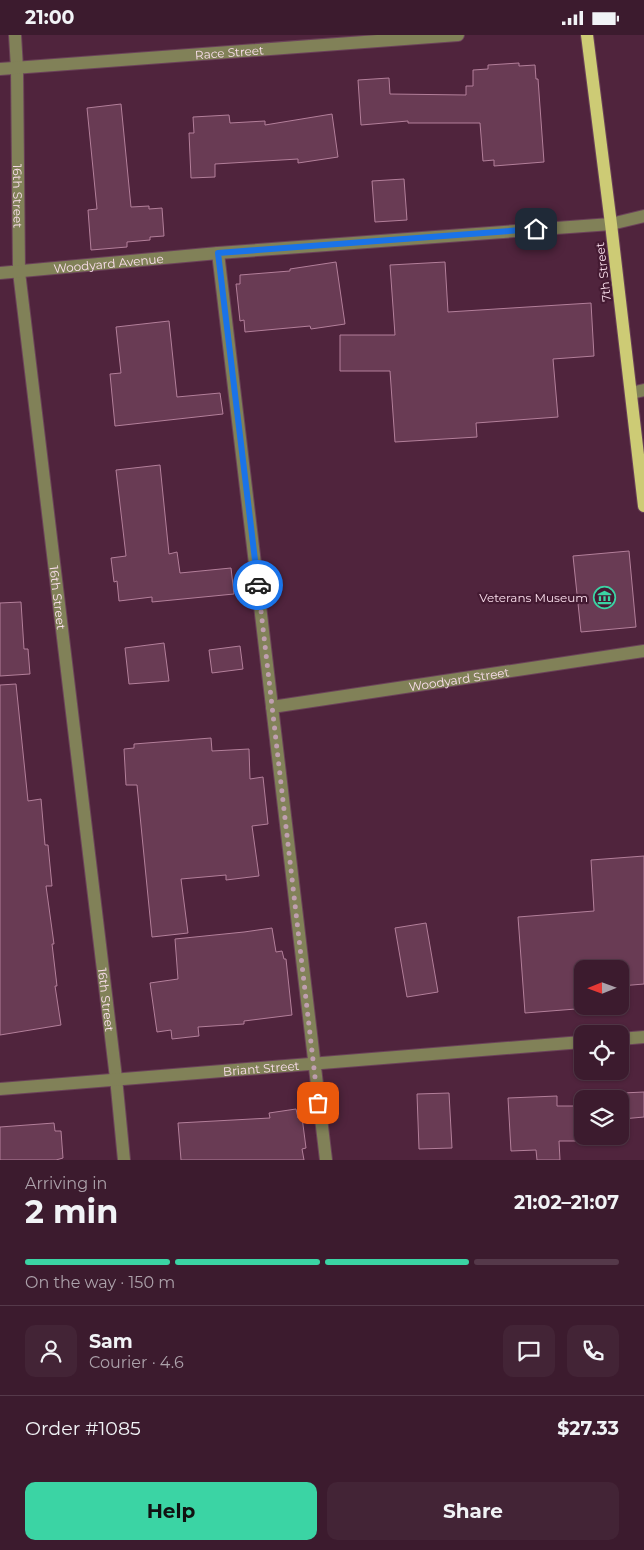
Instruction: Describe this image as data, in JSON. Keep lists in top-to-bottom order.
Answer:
{
  "streets": {
    "main road": ["7th Street"],
    "street": [
      "Race Street",
      "16th Street",
      "Woodyard Avenue",
      "Woodyard Street",
      "Briant Street"
    ]
  },
  "crossings": [
    ["Race Street", "16th Street"],
    ["16th Street", "Woodyard Avenue"],
    ["16th Street", "Briant Street"],
    ["Woodyard Avenue", "7th Street"]
  ],
  "places": {
    "museum": ["Veterans Museum"]
  },
  "north": "left",
  "page": {
    "status": "21:00",
    "heading": ["2 min", "Arriving in", "21:02–21:07"],
    "panel": [
      "Sam",
      "Courier · 4.6",
      "Order #1085",
      "$27.33"
    ],
    "bar": "On the way · 150 m",
    "buttons": ["Help", "Share"]
  }
}
